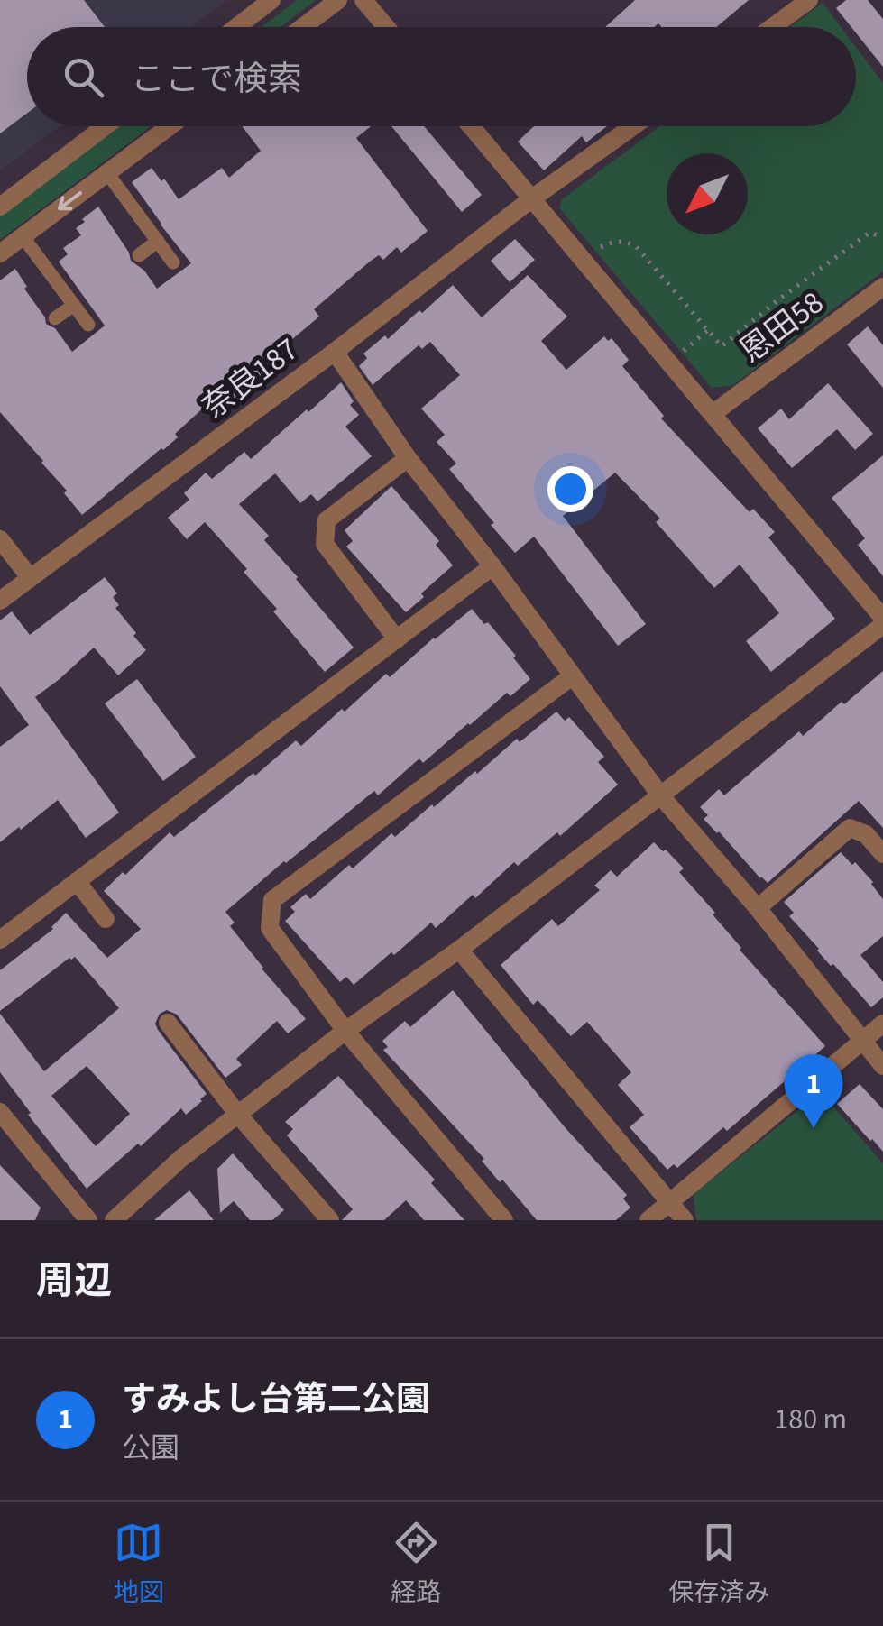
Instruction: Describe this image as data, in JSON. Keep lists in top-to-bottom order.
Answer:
{
  "streets": {
    "street": ["恩田58", "奈良187"]
  },
  "north": "bottom left",
  "page": {
    "search": "ここで検索",
    "pins": "1",
    "heading": "周辺",
    "list": [
      {
        "mark": "1",
        "name": "すみよし台第二公園",
        "note": "公園",
        "value": "180 m"
      }
    ],
    "nav": ["地図", "経路", "保存済み"]
  }
}
